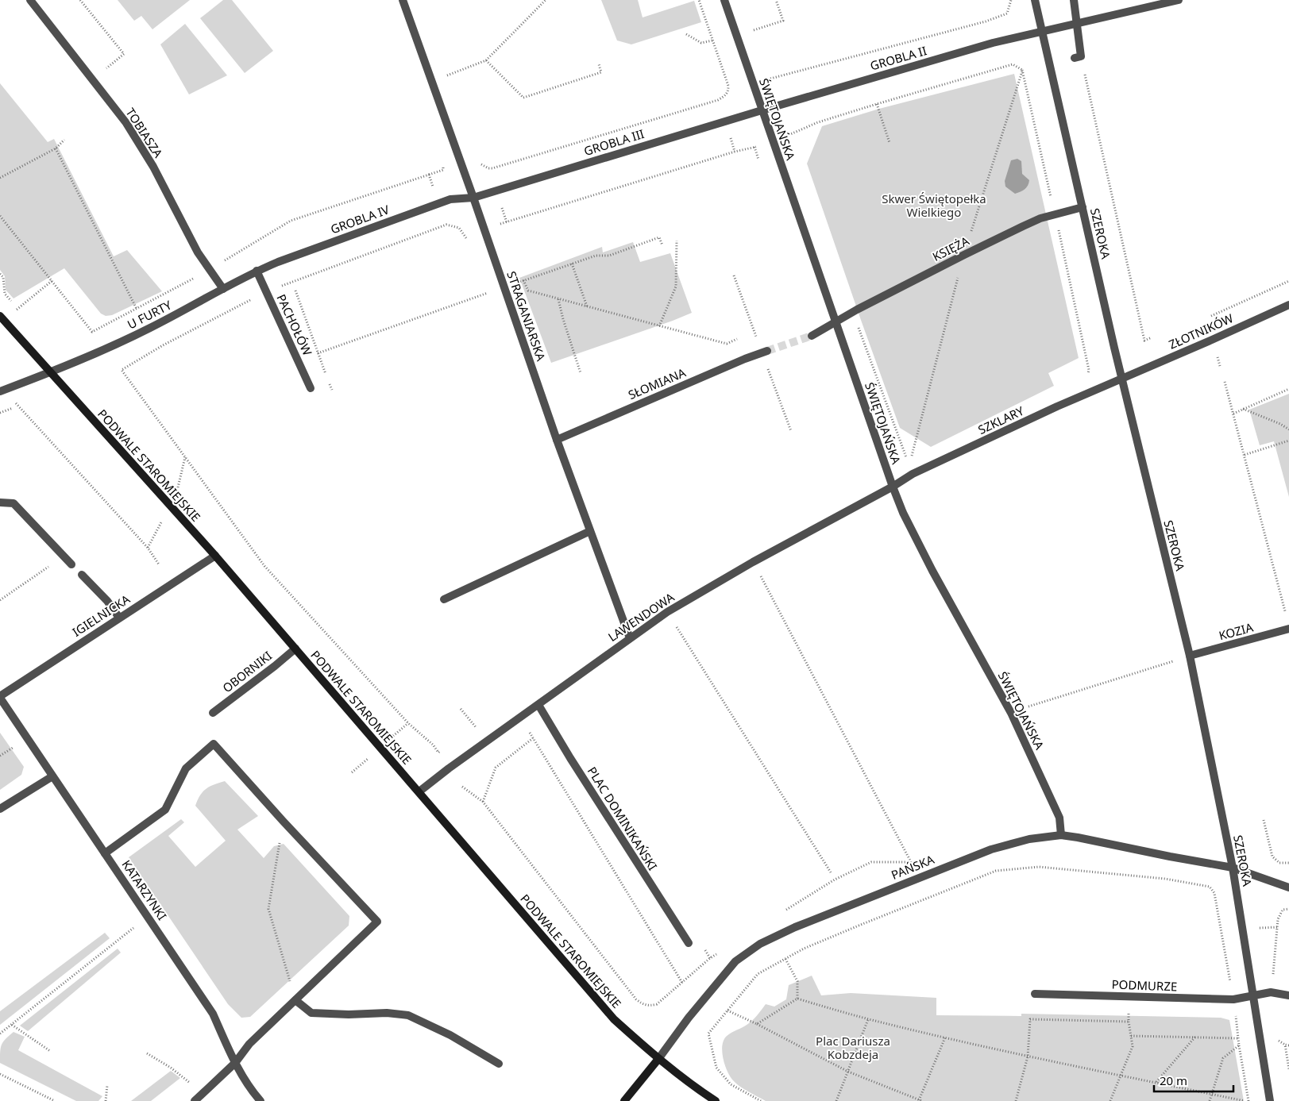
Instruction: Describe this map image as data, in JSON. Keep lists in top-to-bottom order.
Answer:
{
  "streets": {
    "street": [
      "GROBLA II",
      "ŚWIĘTOJAŃSKA",
      "TOBIASZA",
      "GROBLA III",
      "GROBLA IV",
      "SZEROKA",
      "KSIĘŻA",
      "U FURTY",
      "STRAGANIARSKA",
      "PACHOŁÓW",
      "ZŁOTNIKÓW",
      "SŁOMIANA",
      "SZKLARY",
      "PODWALE STAROMIEJSKIE",
      "IGIELNICKA",
      "LAWENDOWA",
      "KOZIA",
      "OBORNIKI",
      "PLAC DOMINIKAŃSKI",
      "PAŃSKA",
      "KATARZYNKI",
      "PODMURZE"
    ]
  },
  "crossings": [
    ["GROBLA II", "ŚWIĘTOJAŃSKA"],
    ["GROBLA II", "GROBLA III"],
    ["GROBLA II", "SZEROKA"],
    ["ŚWIĘTOJAŃSKA", "GROBLA III"],
    ["ŚWIĘTOJAŃSKA", "KSIĘŻA"],
    ["ŚWIĘTOJAŃSKA", "SZKLARY"],
    ["ŚWIĘTOJAŃSKA", "LAWENDOWA"],
    ["ŚWIĘTOJAŃSKA", "PAŃSKA"],
    ["TOBIASZA", "U FURTY"],
    ["GROBLA III", "GROBLA IV"],
    ["GROBLA III", "STRAGANIARSKA"],
    ["GROBLA IV", "U FURTY"],
    ["GROBLA IV", "STRAGANIARSKA"],
    ["GROBLA IV", "PACHOŁÓW"],
    ["SZEROKA", "KSIĘŻA"],
    ["SZEROKA", "ZŁOTNIKÓW"],
    ["SZEROKA", "SZKLARY"],
    ["SZEROKA", "KOZIA"],
    ["SZEROKA", "PAŃSKA"],
    ["SZEROKA", "PODMURZE"],
    ["U FURTY", "PACHOŁÓW"],
    ["U FURTY", "PODWALE STAROMIEJSKIE"],
    ["STRAGANIARSKA", "SŁOMIANA"],
    ["STRAGANIARSKA", "LAWENDOWA"],
    ["ZŁOTNIKÓW", "SZKLARY"],
    ["SZKLARY", "LAWENDOWA"],
    ["PODWALE STAROMIEJSKIE", "IGIELNICKA"],
    ["PODWALE STAROMIEJSKIE", "LAWENDOWA"],
    ["PODWALE STAROMIEJSKIE", "OBORNIKI"],
    ["PODWALE STAROMIEJSKIE", "PAŃSKA"],
    ["IGIELNICKA", "KATARZYNKI"],
    ["LAWENDOWA", "PLAC DOMINIKAŃSKI"]
  ],
  "parks": ["Skwer Świętopełka Wielkiego", "Plac Dariusza Kobzdeja"],
  "scale_bar": "20 m"
}
